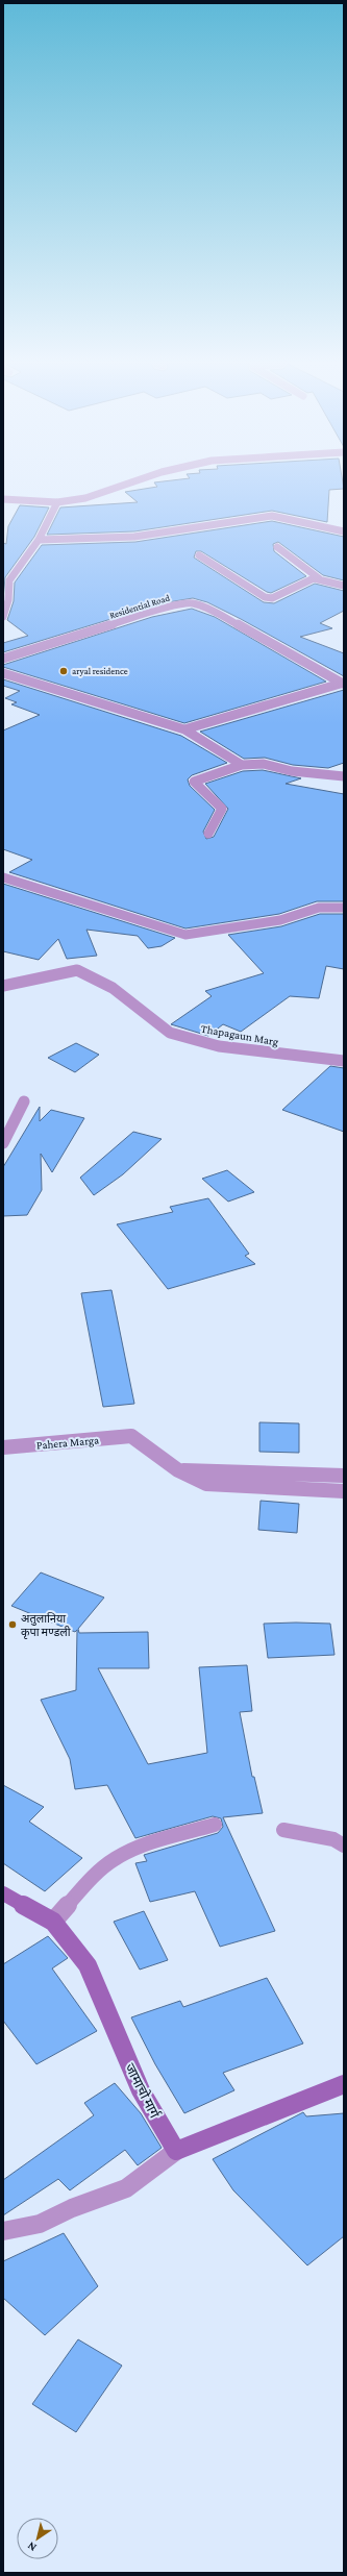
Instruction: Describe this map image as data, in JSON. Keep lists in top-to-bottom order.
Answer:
{
  "streets": {
    "street": [
      "Residential Road",
      "Thapagaun Marg",
      "Pahera Marga",
      "जामाचो मार्ग"
    ]
  },
  "places": ["aryal residence", "अतुलानिया कृपा मण्डली"],
  "north": "bottom left"
}
